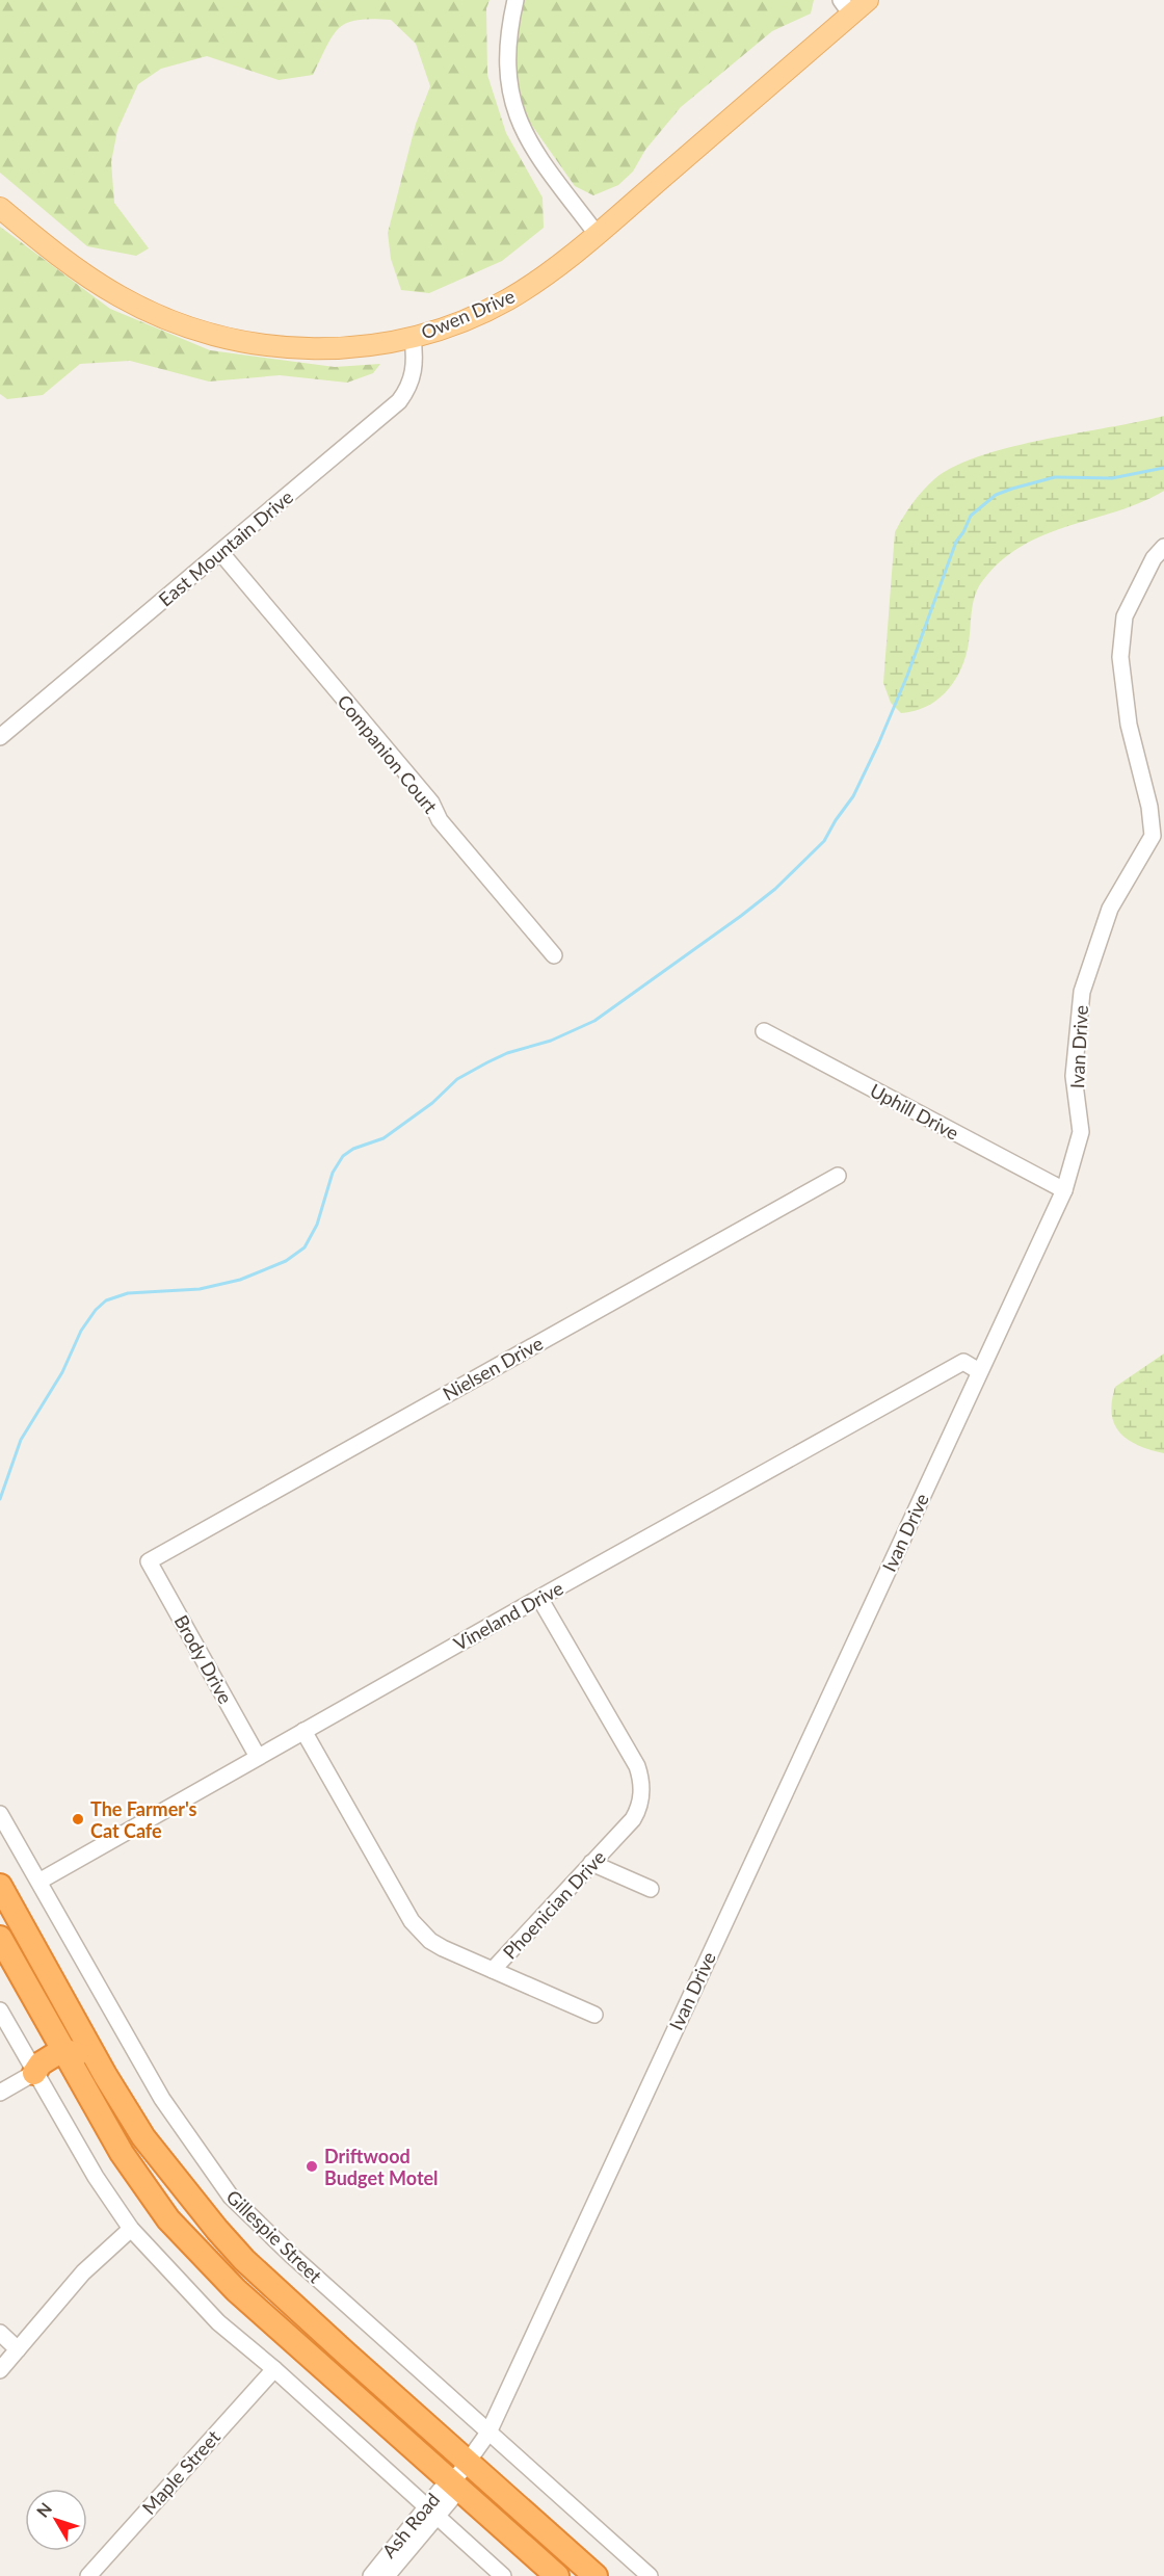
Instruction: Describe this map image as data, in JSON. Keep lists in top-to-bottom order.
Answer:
{
  "streets": {
    "main road": ["Owen Drive"],
    "street": [
      "East Mountain Drive",
      "Companion Court",
      "Ivan Drive",
      "Uphill Drive",
      "Nielsen Drive",
      "Vineland Drive",
      "Brody Drive",
      "Phoenician Drive",
      "Gillespie Street",
      "Maple Street",
      "Ash Road"
    ]
  },
  "crossings": [
    ["Owen Drive", "East Mountain Drive"],
    ["East Mountain Drive", "Companion Court"],
    ["Ivan Drive", "Uphill Drive"],
    ["Ivan Drive", "Vineland Drive"],
    ["Ivan Drive", "Gillespie Street"],
    ["Ivan Drive", "Ash Road"],
    ["Nielsen Drive", "Brody Drive"],
    ["Vineland Drive", "Brody Drive"],
    ["Vineland Drive", "Phoenician Drive"],
    ["Vineland Drive", "Gillespie Street"]
  ],
  "places": ["The Farmer's Cat Cafe", "Driftwood Budget Motel"],
  "north": "top left"
}
